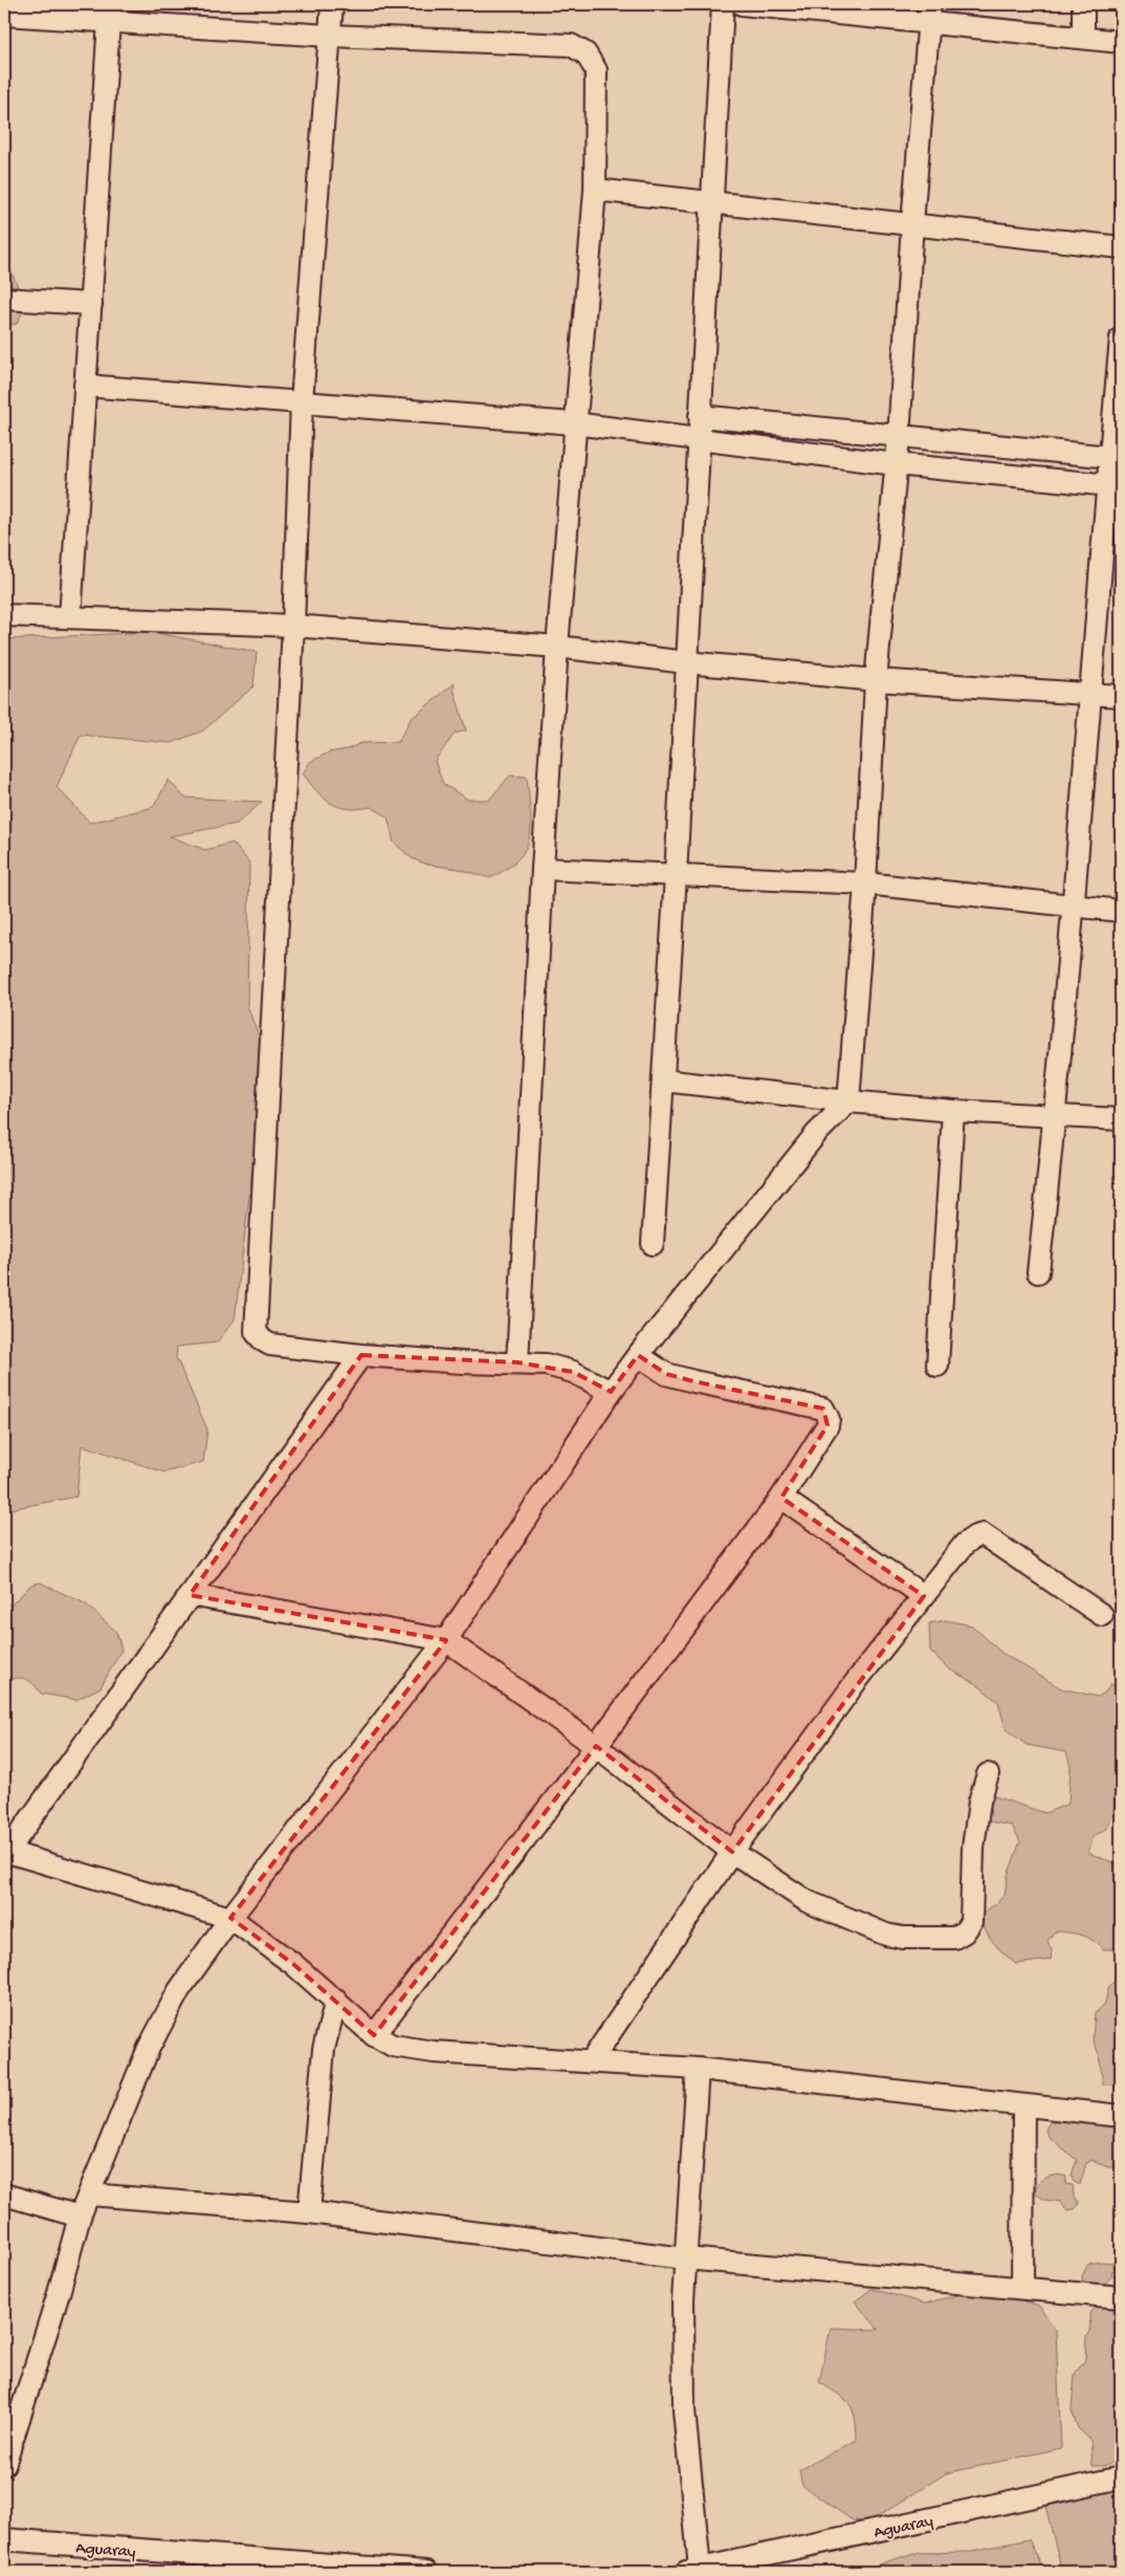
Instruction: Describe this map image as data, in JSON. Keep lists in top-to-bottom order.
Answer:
{
  "streets": {
    "street": ["Aguaray"]
  }
}
